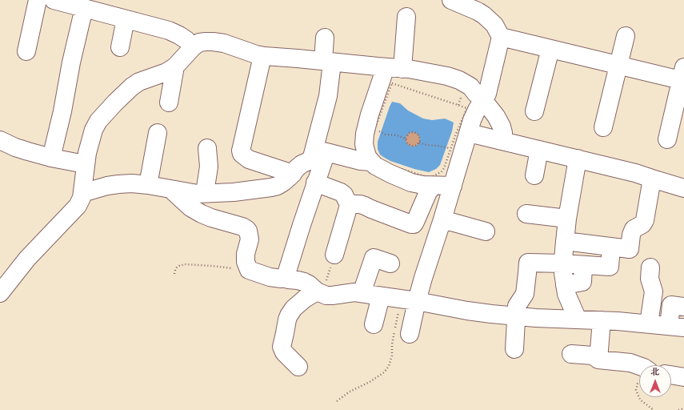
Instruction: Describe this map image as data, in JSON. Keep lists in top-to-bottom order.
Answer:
{
  "north": "top"
}
